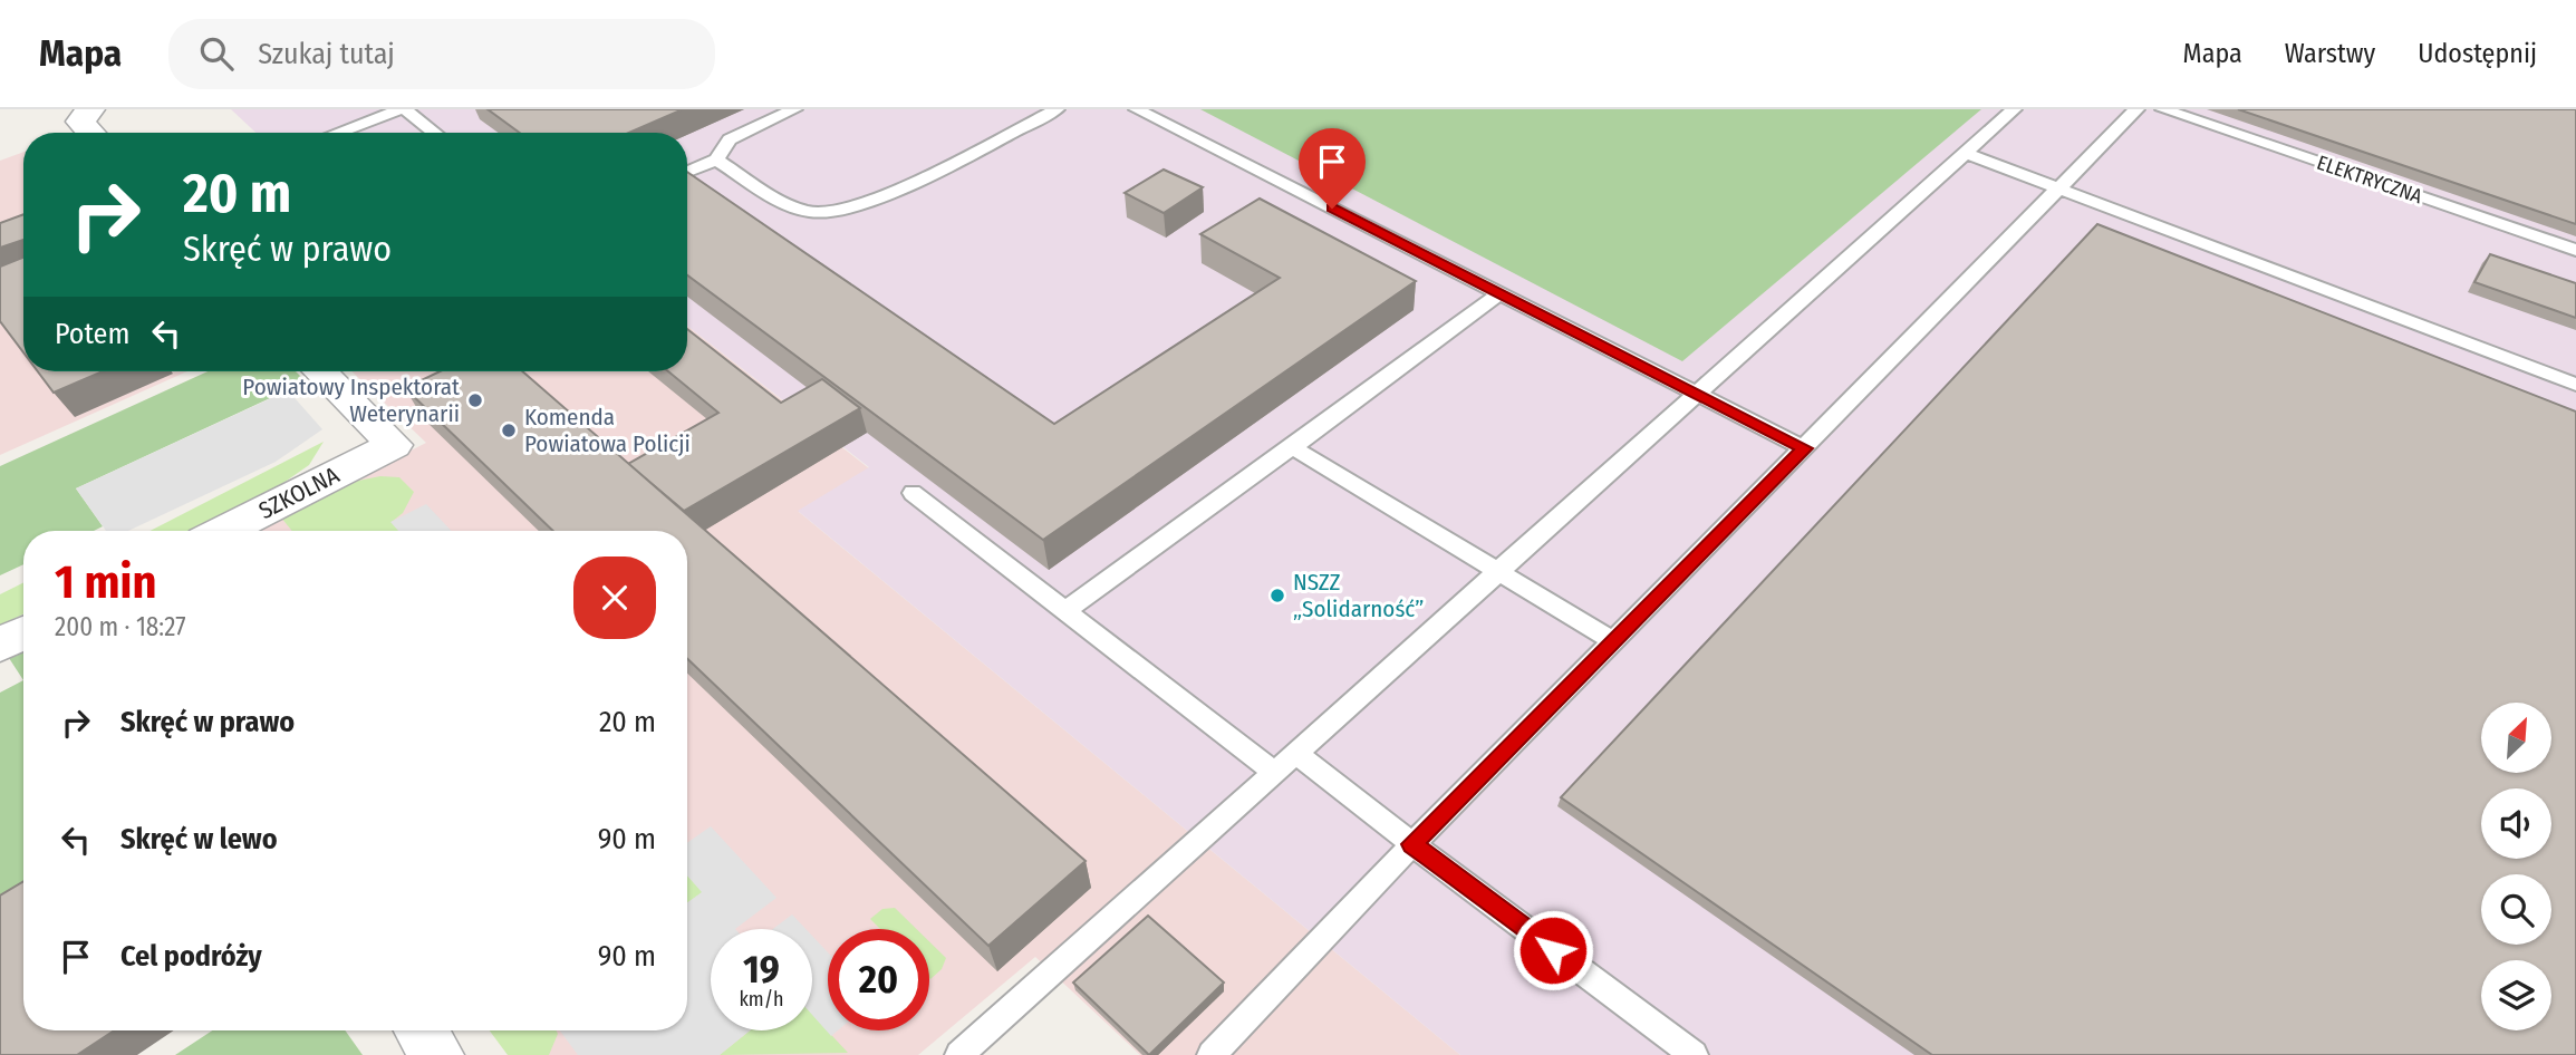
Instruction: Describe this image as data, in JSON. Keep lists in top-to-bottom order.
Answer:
{
  "streets": {
    "street": ["SZKOLNA"],
    "lane": ["ELEKTRYCZNA"]
  },
  "places": ["Powiatowy Inspektorat Weterynarii", "Komenda Powiatowa Policji", "NSZZ „Solidarność”"],
  "north": "top right",
  "page": {
    "header": "Mapa",
    "search": "Szukaj tutaj",
    "nav": ["Mapa", "Warstwy", "Udostępnij"],
    "turn": ["20 m", "Skręć w prawo"],
    "then": "Potem",
    "heading": ["1 min", "200 m · 18:27"],
    "list": [
      {
        "name": "Skręć w prawo",
        "value": "20 m"
      },
      {
        "name": "Skręć w lewo",
        "value": "90 m"
      },
      {
        "name": "Cel podróży",
        "value": "90 m"
      }
    ],
    "speed": "19 km/h",
    "limit": "20"
  }
}
